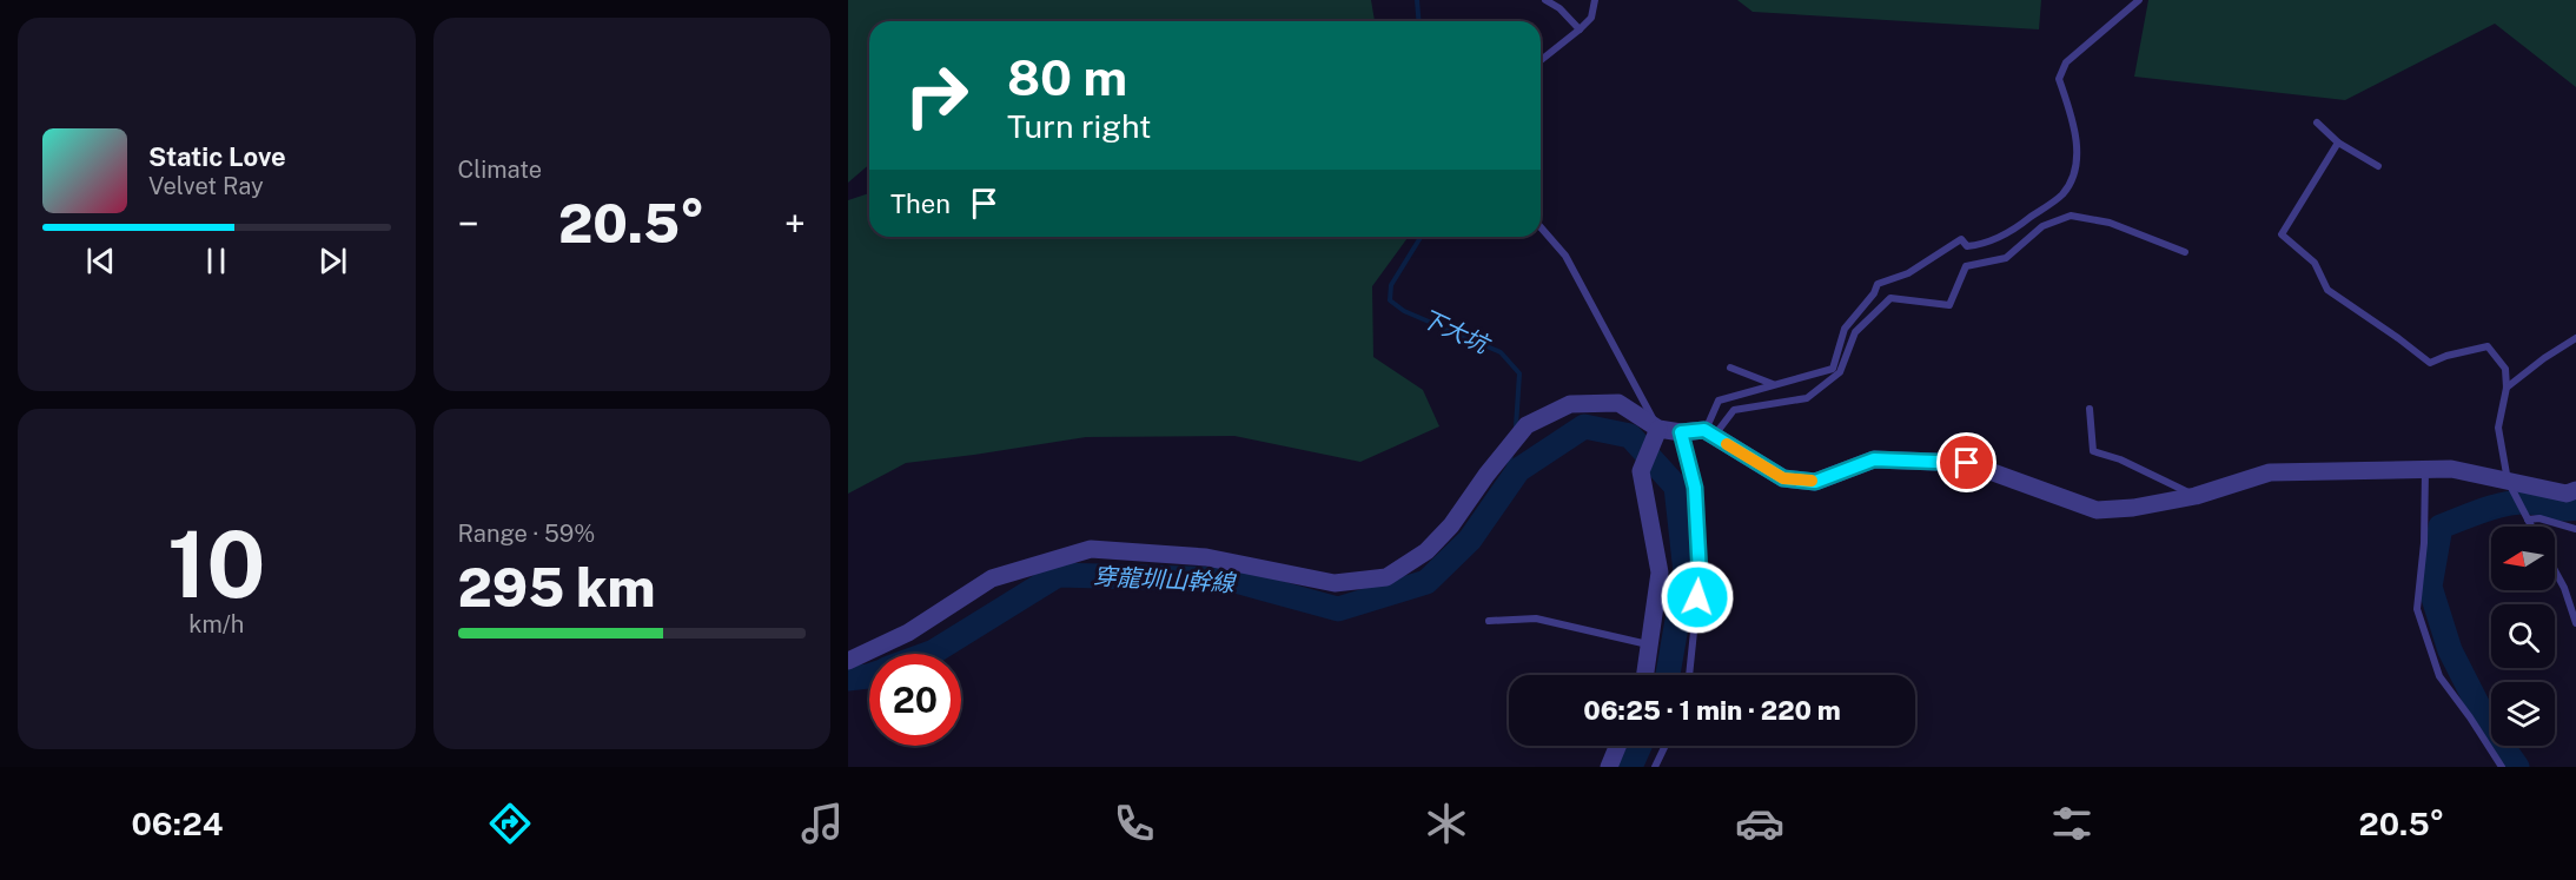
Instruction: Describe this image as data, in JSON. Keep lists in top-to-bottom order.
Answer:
{
  "water": ["下大坑", "穿龍圳山幹線"],
  "north": "left",
  "page": {
    "tile": [
      "Climate",
      ["10", "km/h"],
      ["Range · 59%", "295 km"]
    ],
    "turn": ["80 m", "Turn right"],
    "song": ["Static Love", "Velvet Ray"],
    "then": "Then",
    "heat": ["−", "20.5°", "+"],
    "limit": "20",
    "trip": "06:25 · 1 min · 220 m",
    "tabs": ["06:24", "20.5°"]
  }
}
